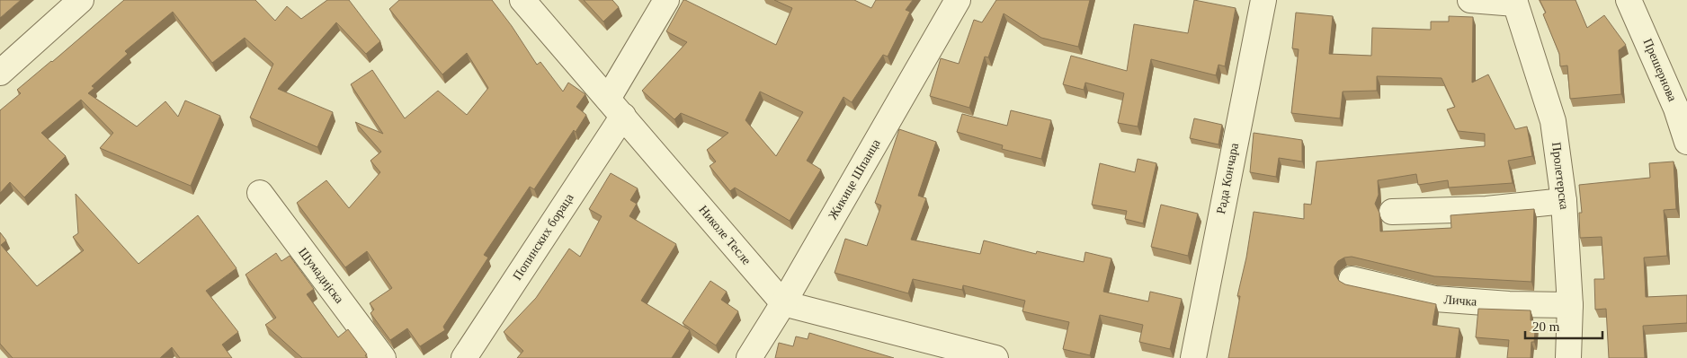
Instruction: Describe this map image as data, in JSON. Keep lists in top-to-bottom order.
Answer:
{
  "streets": {
    "street": [
      "Прешернова",
      "Пролетерска",
      "Рада Кончара",
      "Жикице Шпанца",
      "Николе Тесле",
      "Попинских бораца",
      "Шумадијска",
      "Личка"
    ]
  },
  "crossings": [
    ["Пролетерска", "Личка"],
    ["Жикице Шпанца", "Николе Тесле"],
    ["Николе Тесле", "Попинских бораца"]
  ],
  "scale_bar": "20 m"
}
